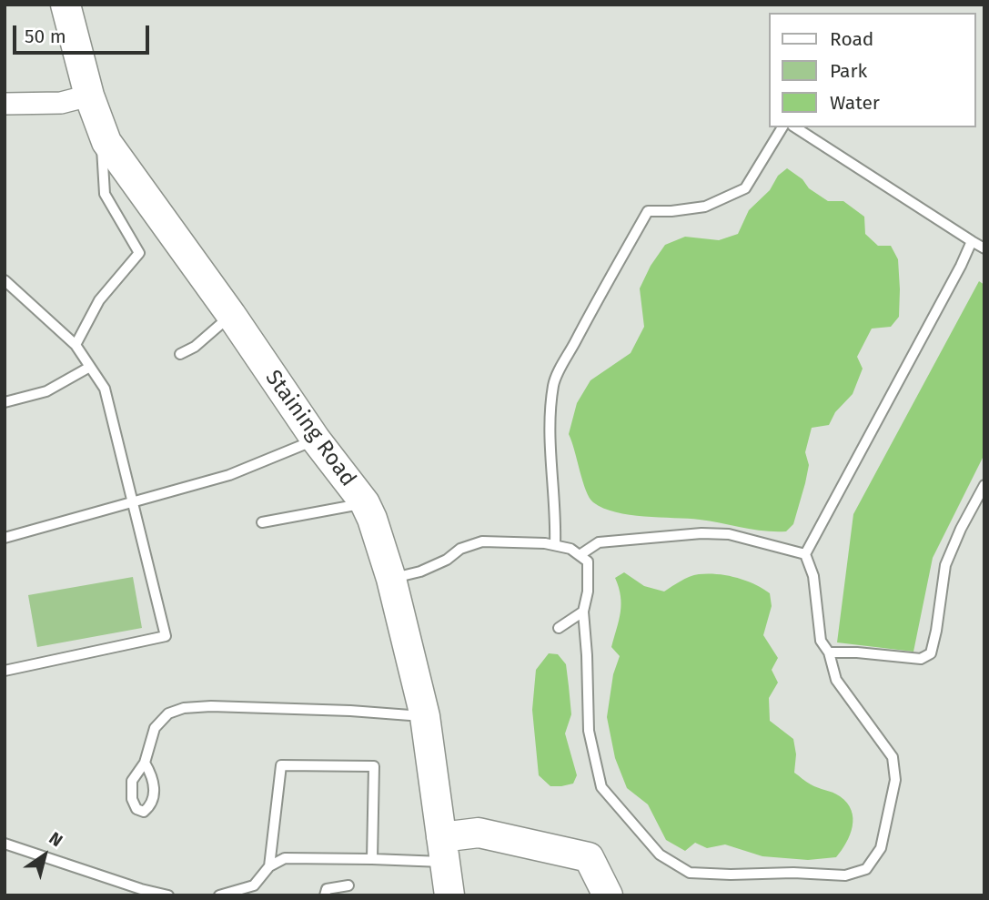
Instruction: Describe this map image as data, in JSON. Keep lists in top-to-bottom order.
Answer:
{
  "streets": {
    "street": ["Staining Road"]
  },
  "legend": ["Road", "Park", "Water"],
  "scale_bar": "50 m",
  "north": "top right"
}
